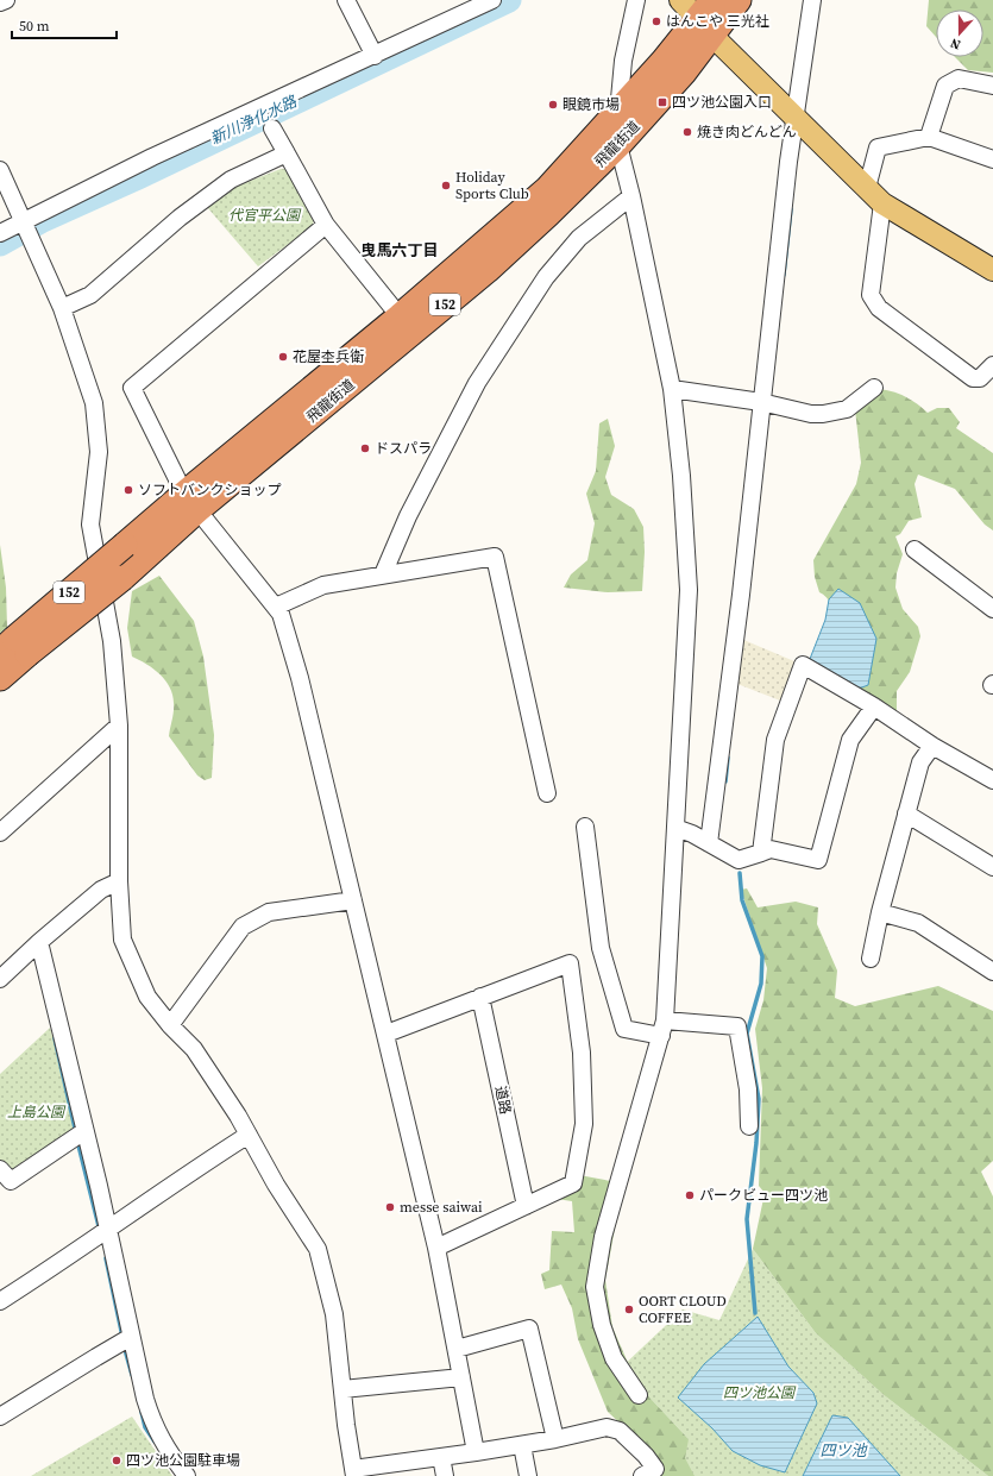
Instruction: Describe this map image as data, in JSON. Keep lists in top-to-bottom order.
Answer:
{
  "streets": {
    "highway": ["飛龍街道", "152"],
    "street": ["道路"]
  },
  "districts": ["曳馬六丁目"],
  "water": ["新川浄化水路", "四ツ池"],
  "parks": ["代官平公園", "上島公園", "四ツ池公園"],
  "places": {
    "other": [
      "はんこや 三光社",
      "眼鏡市場",
      "焼き肉どんどん",
      "Holiday Sports Club",
      "花屋杢兵衛",
      "ドスパラ",
      "ソフトバンクショップ",
      "パークビュー四ツ池",
      "messe saiwai",
      "OORT CLOUD COFFEE",
      "四ツ池公園駐車場"
    ],
    "transit": ["四ツ池公園入口"]
  },
  "scale_bar": "50 m",
  "north": "bottom"
}
